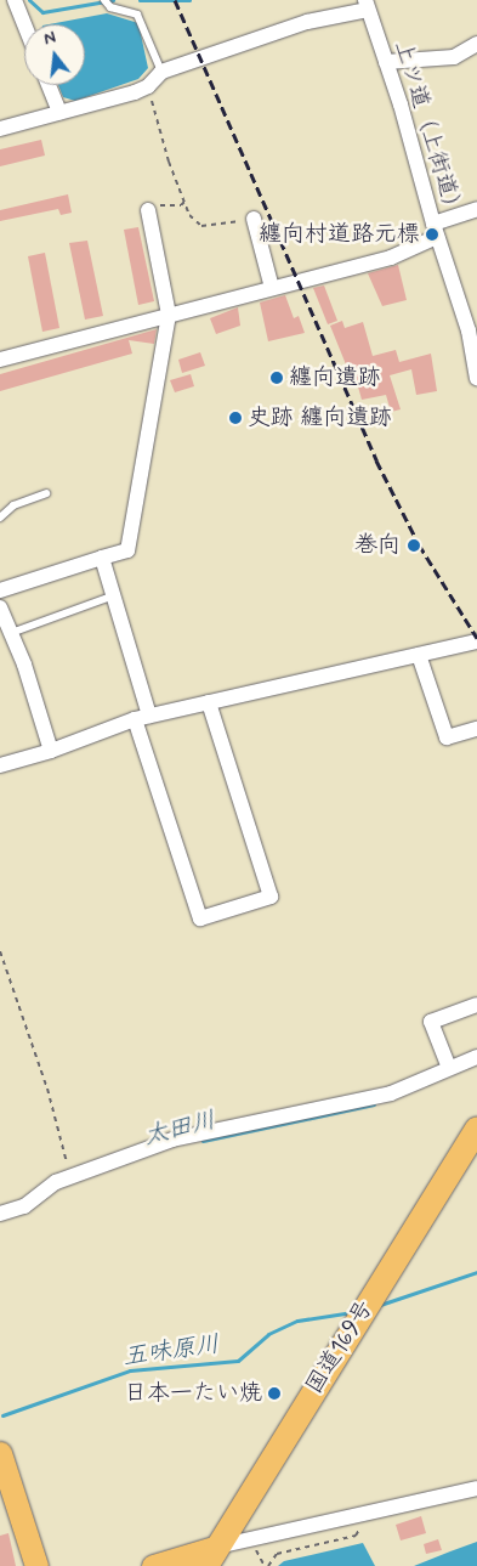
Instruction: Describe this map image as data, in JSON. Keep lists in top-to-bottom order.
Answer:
{
  "streets": {
    "highway": ["国道169号"],
    "street": ["上ツ道（上街道）"]
  },
  "water": ["太田川", "五味原川"],
  "places": [
    "纏向村道路元標",
    "纏向遺跡",
    "史跡 纏向遺跡",
    "巻向",
    "日本一たい焼"
  ],
  "north": "top"
}
